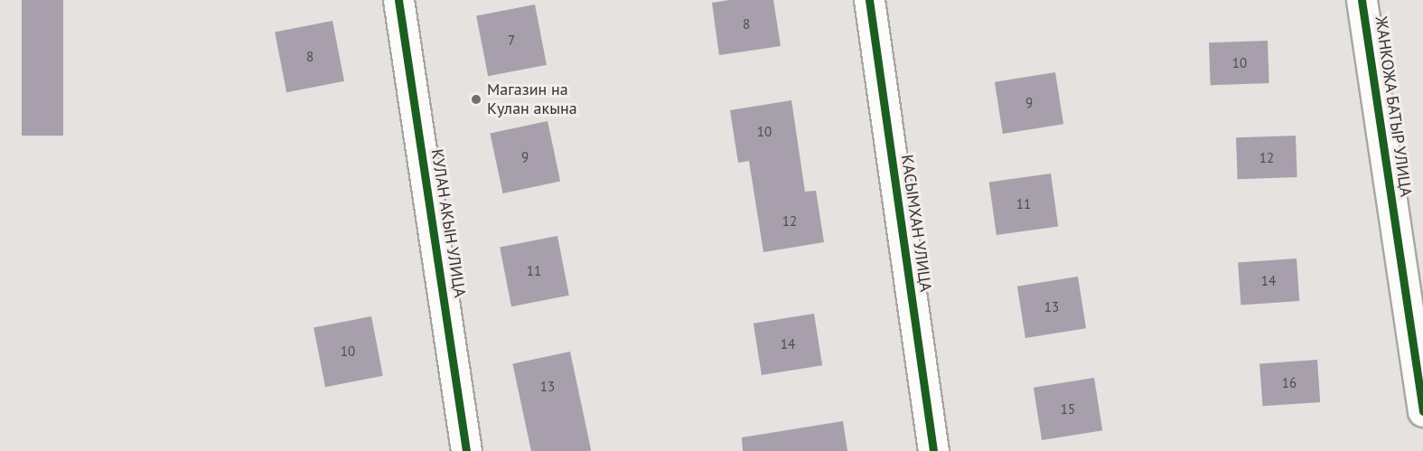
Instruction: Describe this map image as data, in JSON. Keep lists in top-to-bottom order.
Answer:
{
  "streets": {
    "street": ["ЖАНКОЖА БАТЫР УЛИЦА", "КУЛАН АКЫН УЛИЦА", "КАСЫМХАН УЛИЦА"]
  },
  "places": ["Магазин на Кулан акына"],
  "house_numbers": [
    "8",
    "7",
    "8",
    "10",
    "9",
    "10",
    "9",
    "12",
    "11",
    "12",
    "11",
    "14",
    "13",
    "14",
    "10",
    "16",
    "13",
    "15"
  ]
}
